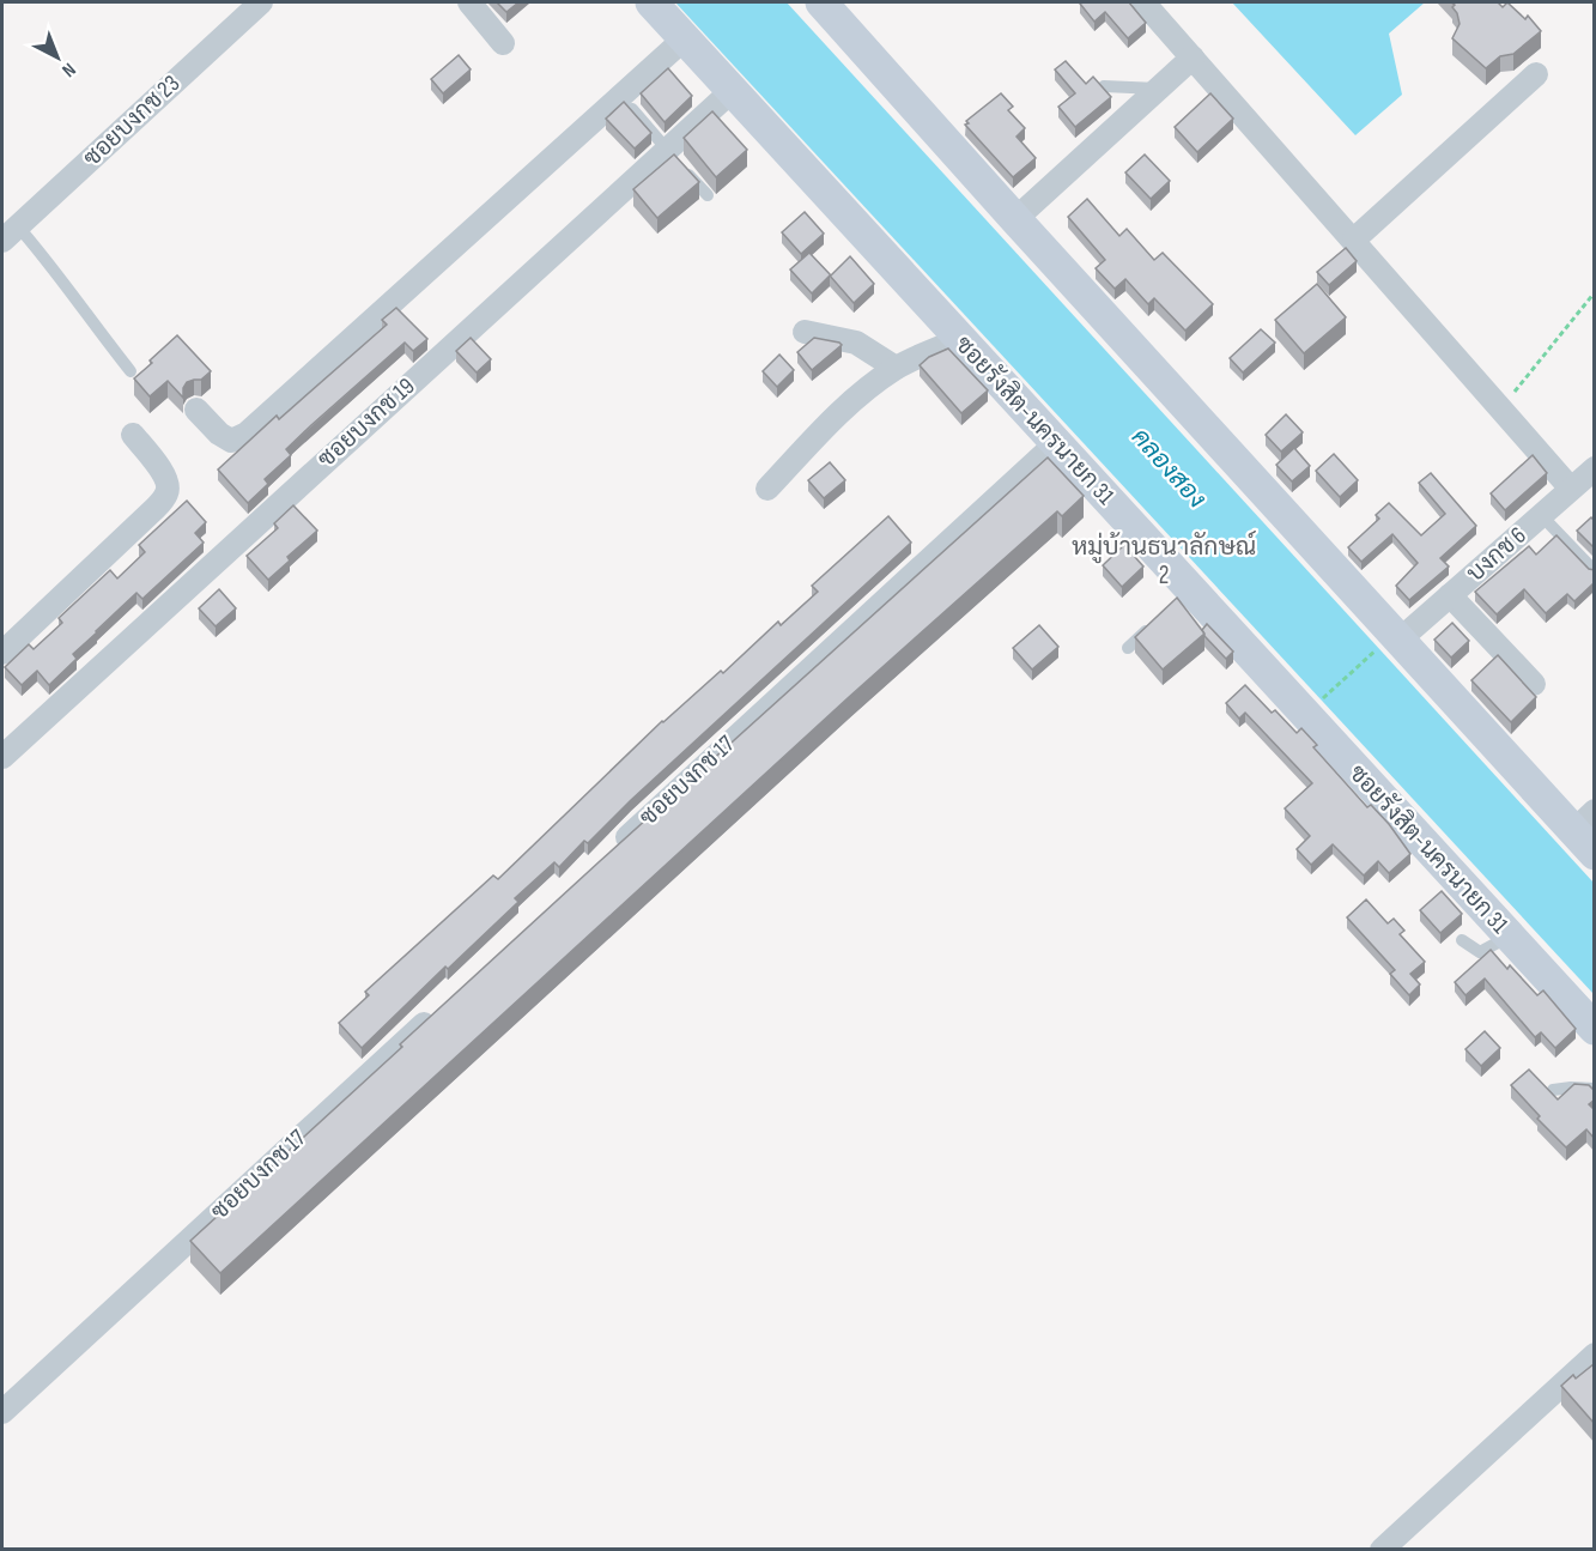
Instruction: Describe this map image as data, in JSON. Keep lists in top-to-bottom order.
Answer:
{
  "streets": {
    "street": [
      "ซอยบงกช 23",
      "ซอยรังสิต-นครนายก 31",
      "ซอยบงกช 19",
      "บงกช 6",
      "ซอยบงกช 17"
    ]
  },
  "crossings": [
    ["ซอยรังสิต-นครนายก 31", "ซอยบงกช 19"],
    ["ซอยรังสิต-นครนายก 31", "ซอยบงกช 17"]
  ],
  "districts": ["หมู่บ้านธนาลักษณ์ 2"],
  "water": ["คลองสอง"],
  "north": "bottom right"
}
